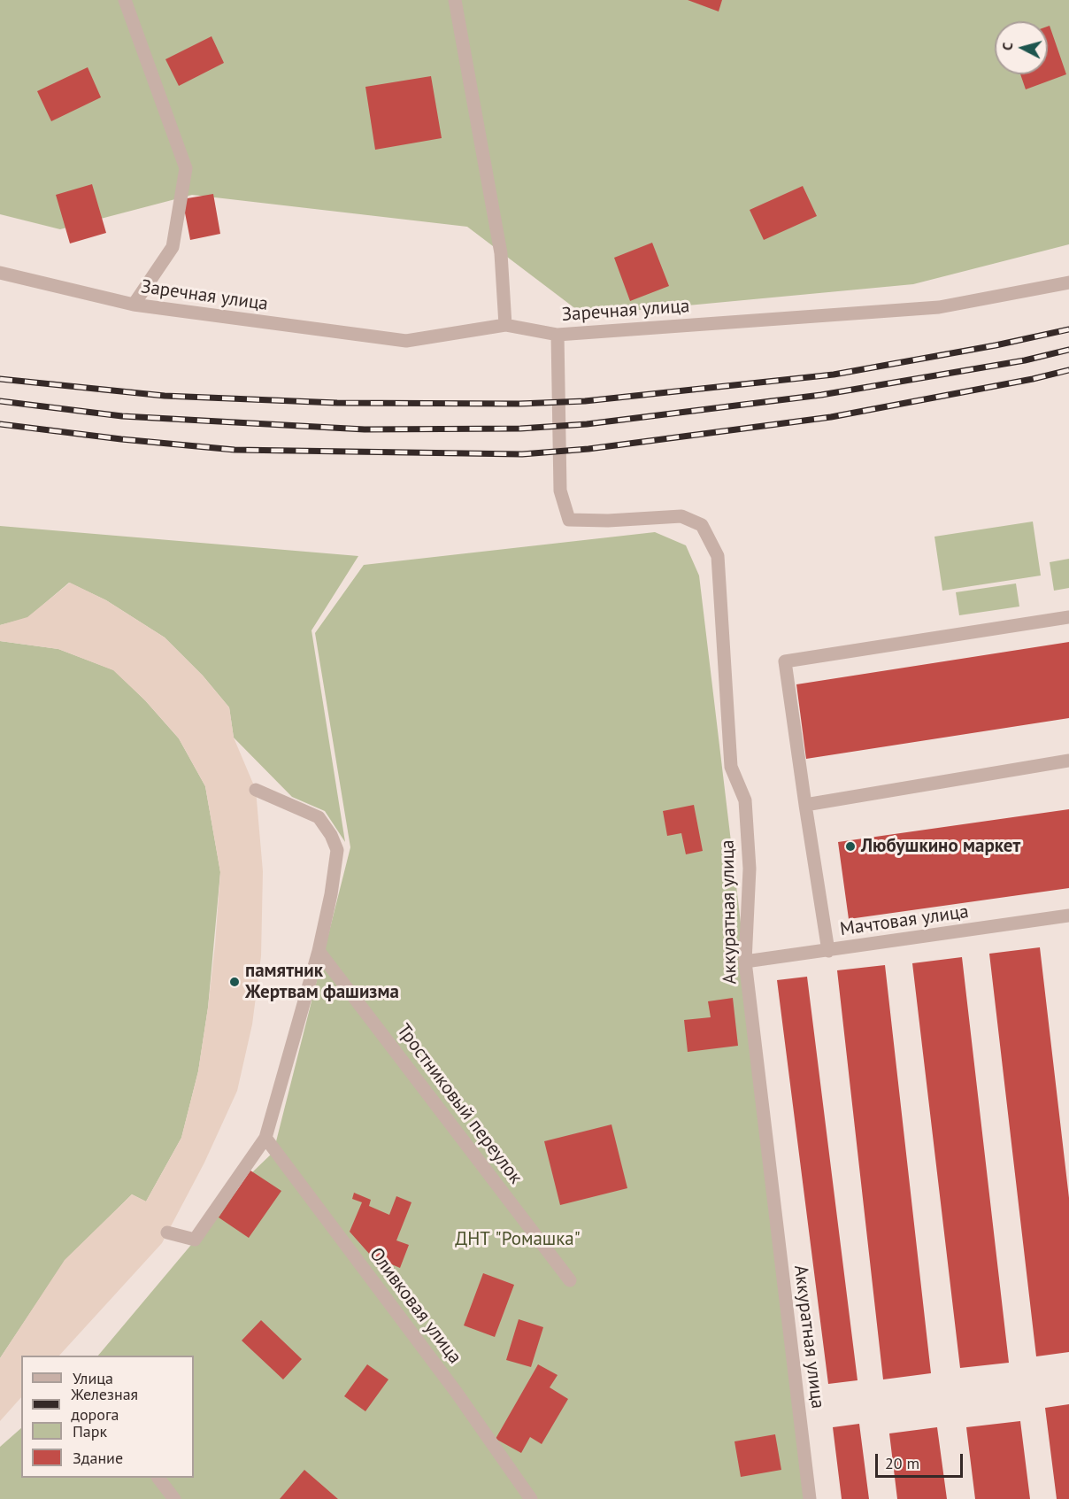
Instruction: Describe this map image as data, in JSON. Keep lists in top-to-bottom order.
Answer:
{
  "streets": {
    "street": [
      "Заречная улица",
      "Аккуратная улица",
      "Мачтовая улица",
      "Тростниковый переулок",
      "Оливковая улица"
    ]
  },
  "crossings": [
    ["Заречная улица", "Аккуратная улица"],
    ["Аккуратная улица", "Мачтовая улица"]
  ],
  "parks": ["ДНТ \"Ромашка\""],
  "places": ["Любушкино маркет", "памятник Жертвам фашизма"],
  "legend": [
    "Улица",
    "Железная дорога",
    "Парк",
    "Здание"
  ],
  "scale_bar": "20 m",
  "north": "left"
}
